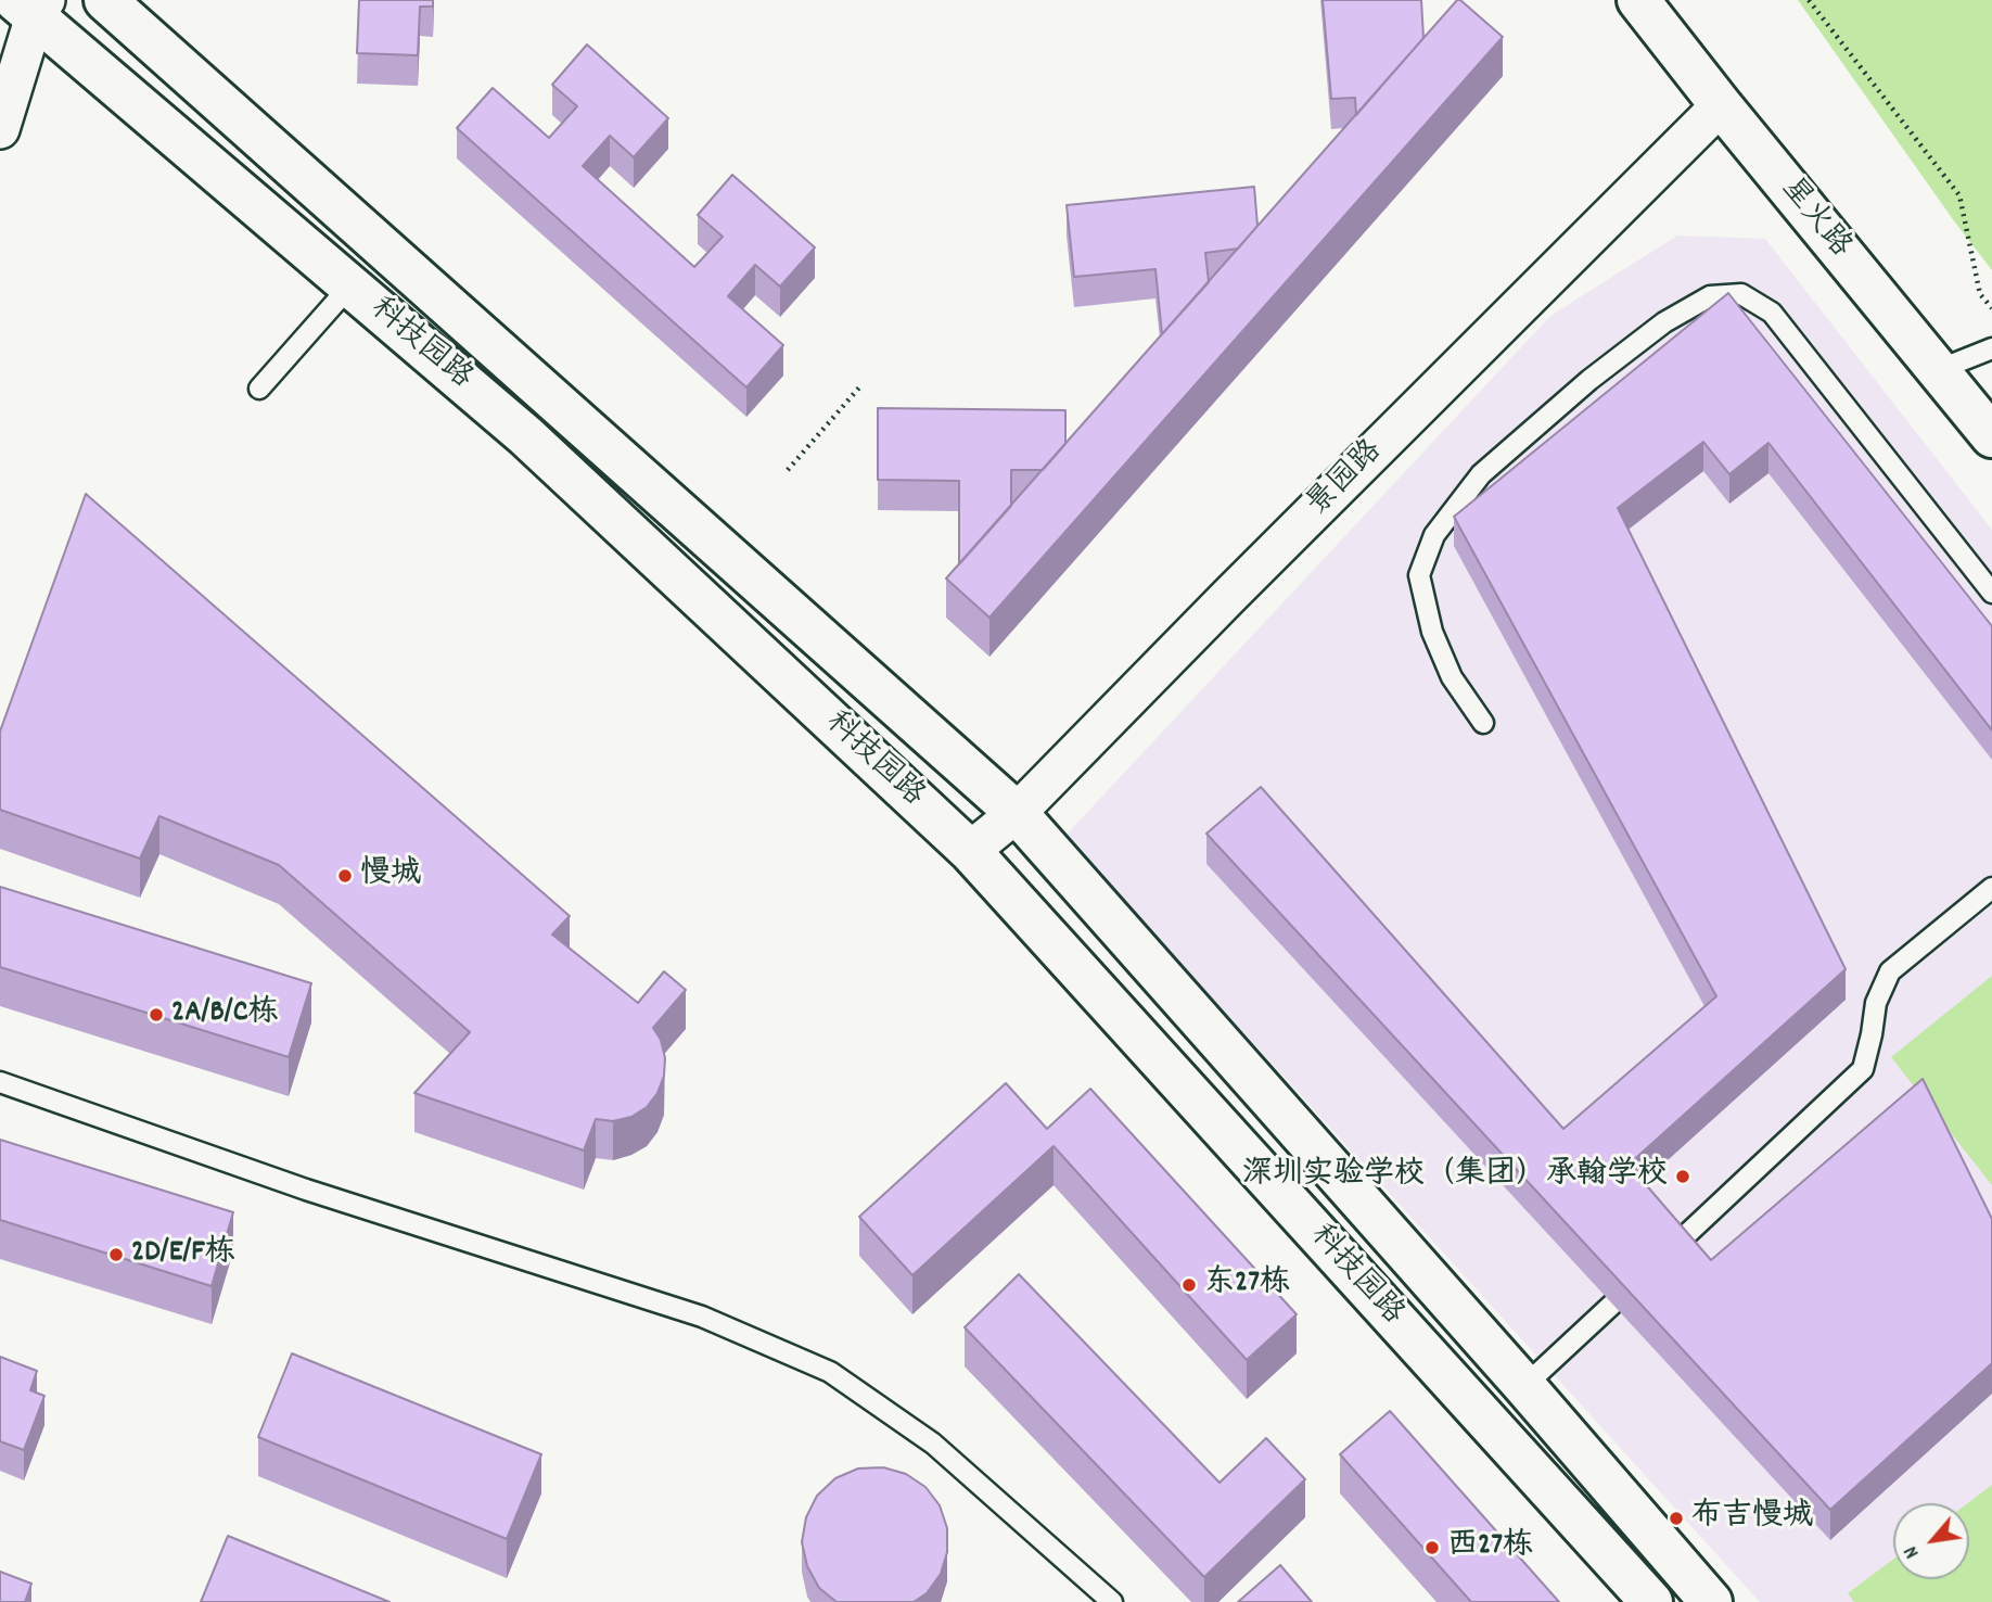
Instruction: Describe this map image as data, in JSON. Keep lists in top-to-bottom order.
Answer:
{
  "streets": {
    "main road": ["星火路", "科技园路"],
    "street": ["景园路"]
  },
  "crossings": [
    ["星火路", "景园路"],
    ["科技园路", "景园路"]
  ],
  "places": [
    "慢城",
    "2A/B/C栋",
    "深圳实验学校（集团）承翰学校",
    "2D/E/F栋",
    "东27栋",
    "布吉慢城",
    "西27栋"
  ],
  "north": "bottom left"
}
